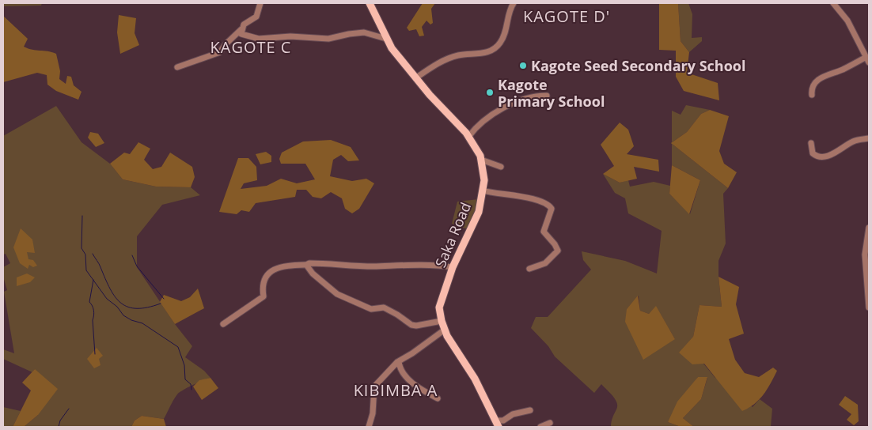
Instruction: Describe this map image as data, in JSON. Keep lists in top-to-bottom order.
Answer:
{
  "streets": {
    "main road": ["Saka Road"]
  },
  "districts": ["KAGOTE D'", "KAGOTE C", "KIBIMBA A"],
  "places": ["Kagote Seed Secondary School", "Kagote Primary School"]
}
